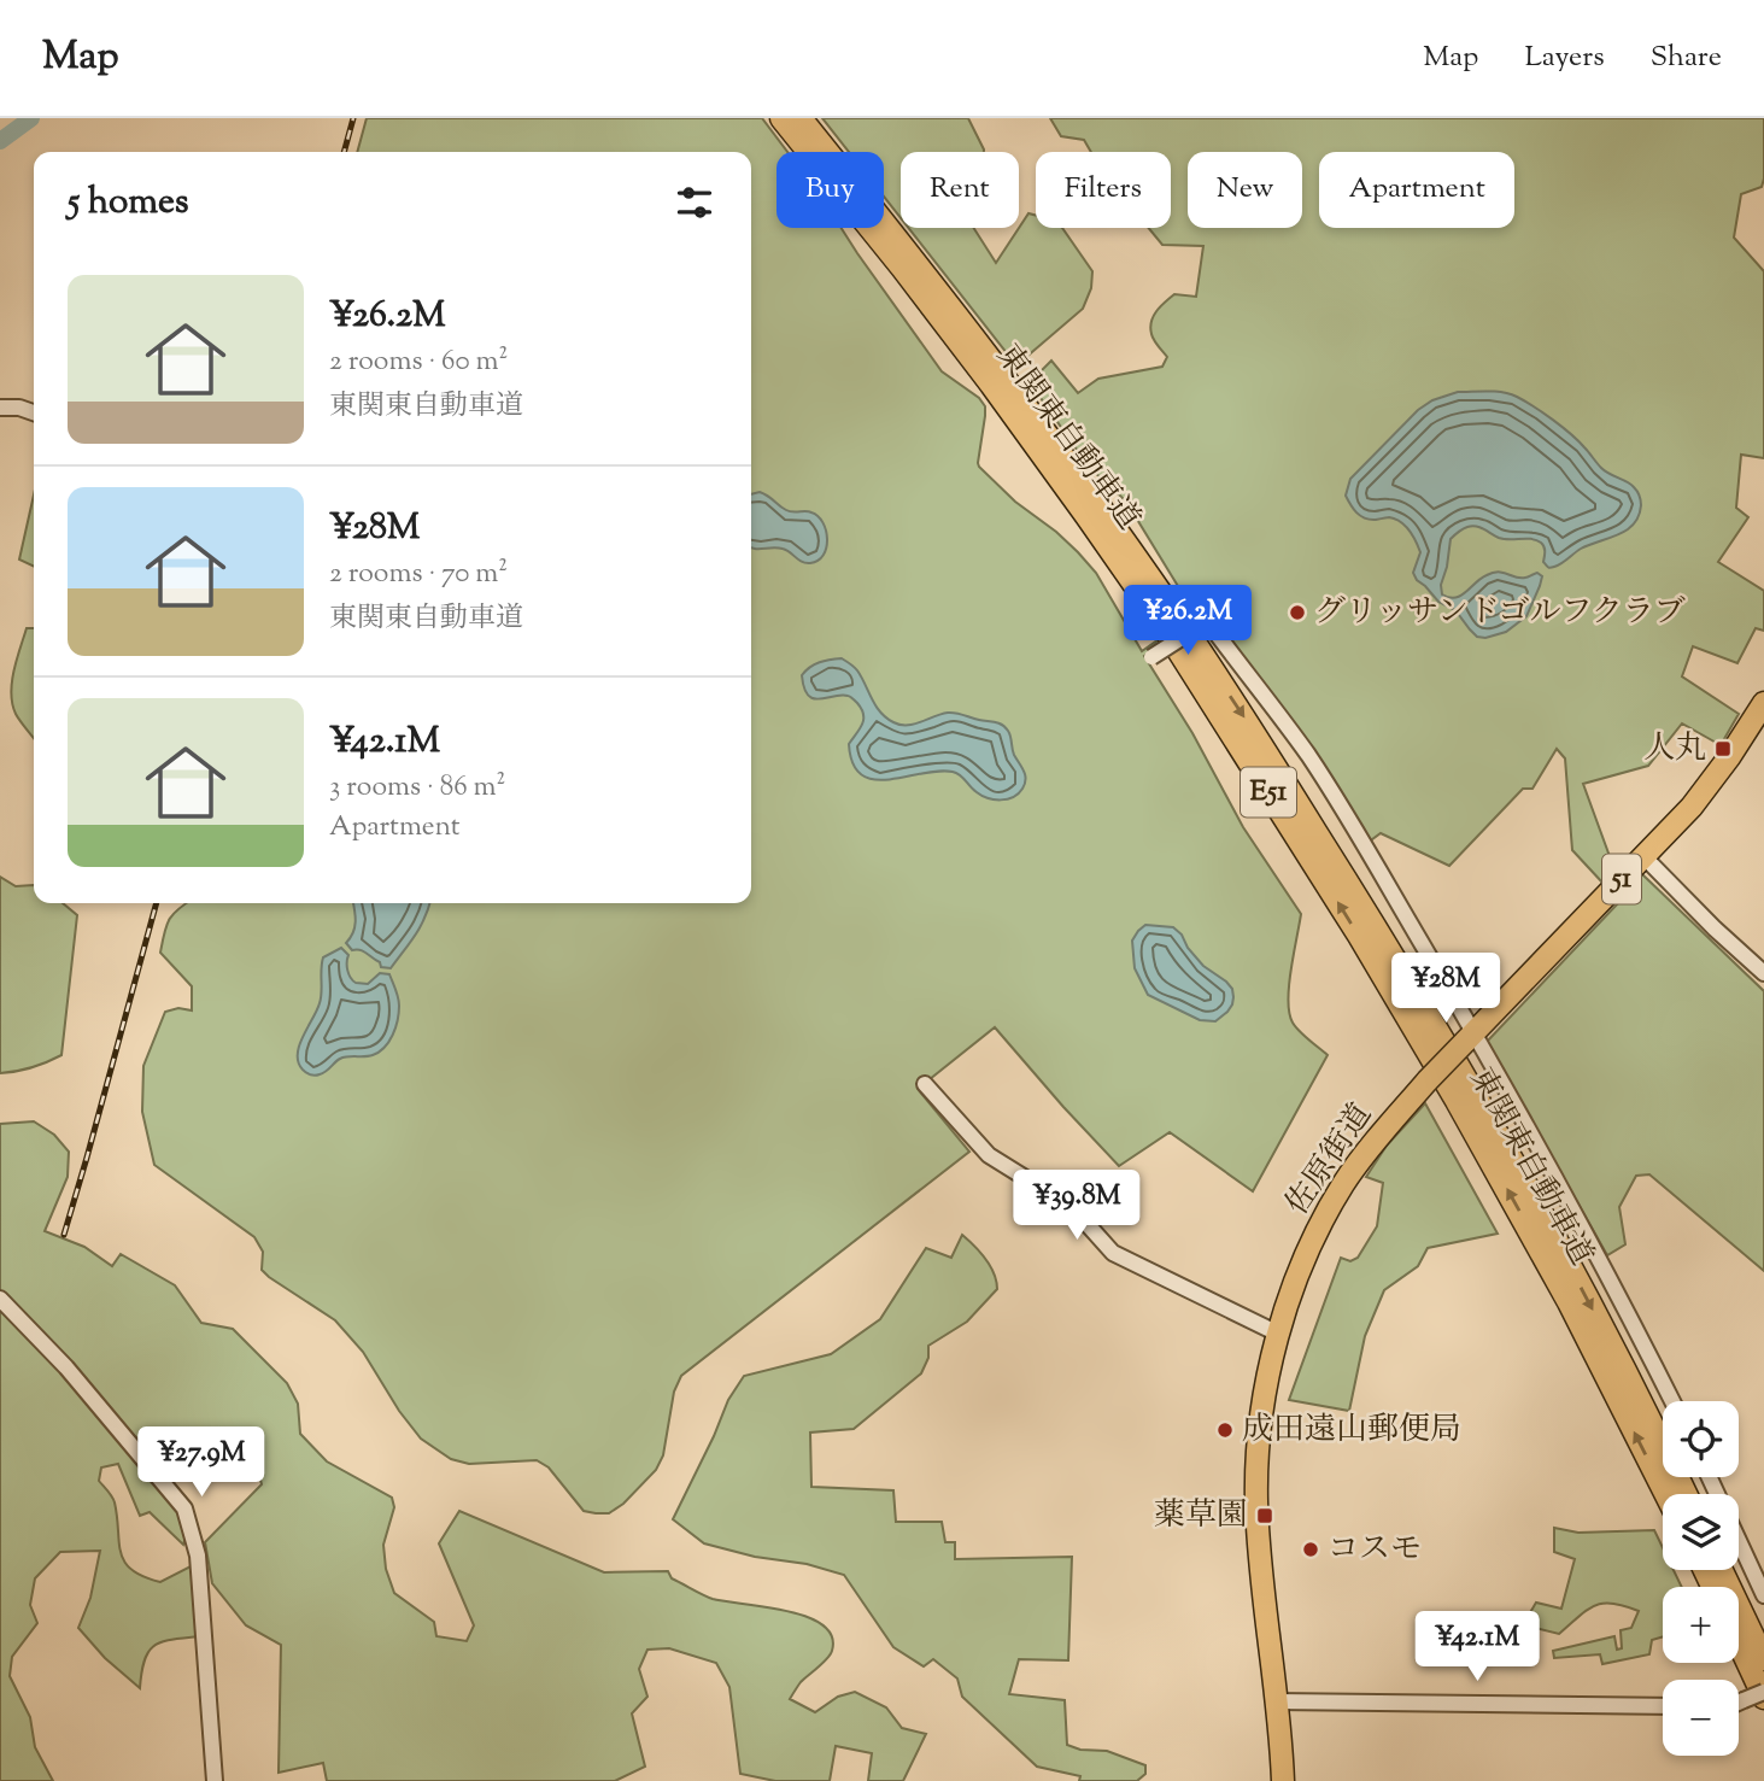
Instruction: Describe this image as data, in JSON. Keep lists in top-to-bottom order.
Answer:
{
  "streets": {
    "highway": [
      "東関東自動車道",
      "E51",
      "51",
      "佐原街道"
    ]
  },
  "places": {
    "other": ["グリッサンドゴルフクラブ", "成田遠山郵便局", "コスモ"],
    "transit": ["人丸", "薬草園"]
  },
  "page": {
    "header": "Map",
    "nav": ["Map", "Layers", "Share"],
    "chip": [
      "Buy",
      "Rent",
      "Filters",
      "New",
      "Apartment"
    ],
    "heading": "5 homes",
    "list": [
      {
        "name": "¥26.2M",
        "note": "2 rooms · 60 m² · 東関東自動車道"
      },
      {
        "name": "¥28M",
        "note": "2 rooms · 70 m² · 東関東自動車道"
      },
      {
        "name": "¥42.1M",
        "note": "3 rooms · 86 m² · Apartment"
      }
    ],
    "price": [
      "¥26.2M",
      "¥28M",
      "¥39.8M",
      "¥27.9M",
      "¥42.1M"
    ],
    "map_buttons": ["+", "−"]
  }
}
